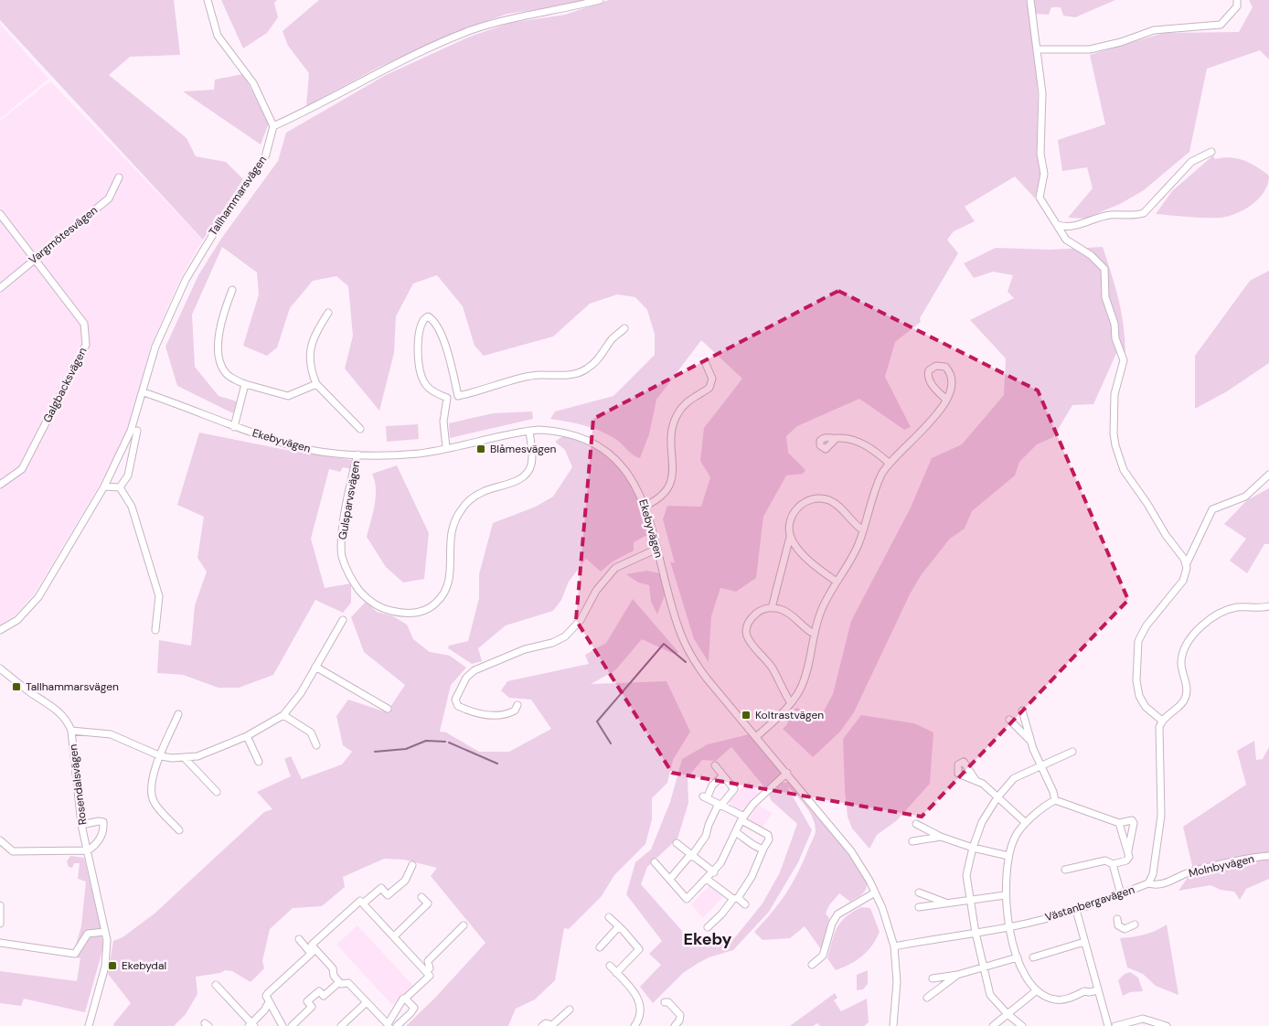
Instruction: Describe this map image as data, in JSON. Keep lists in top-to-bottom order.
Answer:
{
  "streets": {
    "street": [
      "Tallhammarsvägen",
      "Vargmötesvägen",
      "Galgbacksvägen",
      "Ekebyvägen",
      "Gulsparvsvägen",
      "Rosendalsvägen",
      "Molnbyvägen",
      "Västanbergavägen"
    ]
  },
  "crossings": [
    ["Tallhammarsvägen", "Ekebyvägen"],
    ["Vargmötesvägen", "Galgbacksvägen"],
    ["Ekebyvägen", "Gulsparvsvägen"],
    ["Ekebyvägen", "Västanbergavägen"],
    ["Molnbyvägen", "Västanbergavägen"]
  ],
  "districts": ["Ekeby"],
  "places": {
    "transit": [
      "Blåmesvägen",
      "Tallhammarsvägen",
      "Koltrastvägen",
      "Ekebydal"
    ]
  }
}
